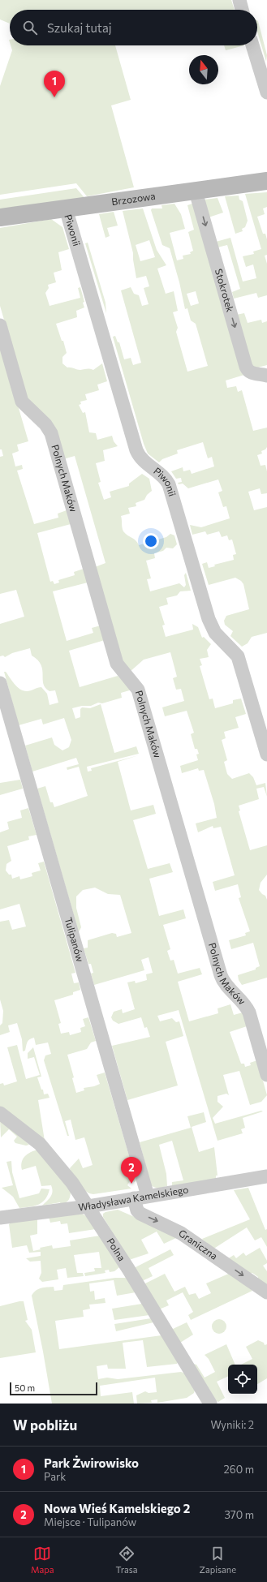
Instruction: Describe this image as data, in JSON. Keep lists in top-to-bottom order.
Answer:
{
  "streets": {
    "street": [
      "Brzozowa",
      "Piwonii",
      "Stokrotek",
      "Polnych Maków",
      "Tulipanów",
      "Władysława Kamelskiego",
      "Graniczna",
      "Polna"
    ]
  },
  "crossings": [
    ["Brzozowa", "Piwonii"],
    ["Brzozowa", "Stokrotek"],
    ["Tulipanów", "Władysława Kamelskiego"],
    ["Tulipanów", "Graniczna"],
    ["Władysława Kamelskiego", "Graniczna"],
    ["Władysława Kamelskiego", "Polna"]
  ],
  "one_way": ["Stokrotek", "Graniczna"],
  "scale_bar": "50 m",
  "north": "top",
  "page": {
    "search": "Szukaj tutaj",
    "pins": ["1", "2"],
    "scale": "50 m",
    "heading": ["W pobliżu", "Wyniki: 2"],
    "list": [
      {
        "mark": "1",
        "name": "Park Żwirowisko",
        "note": "Park",
        "value": "260 m"
      },
      {
        "mark": "2",
        "name": "Nowa Wieś Kamelskiego 2",
        "note": "Miejsce · Tulipanów",
        "value": "370 m"
      }
    ],
    "nav": ["Mapa", "Trasa", "Zapisane"]
  }
}
